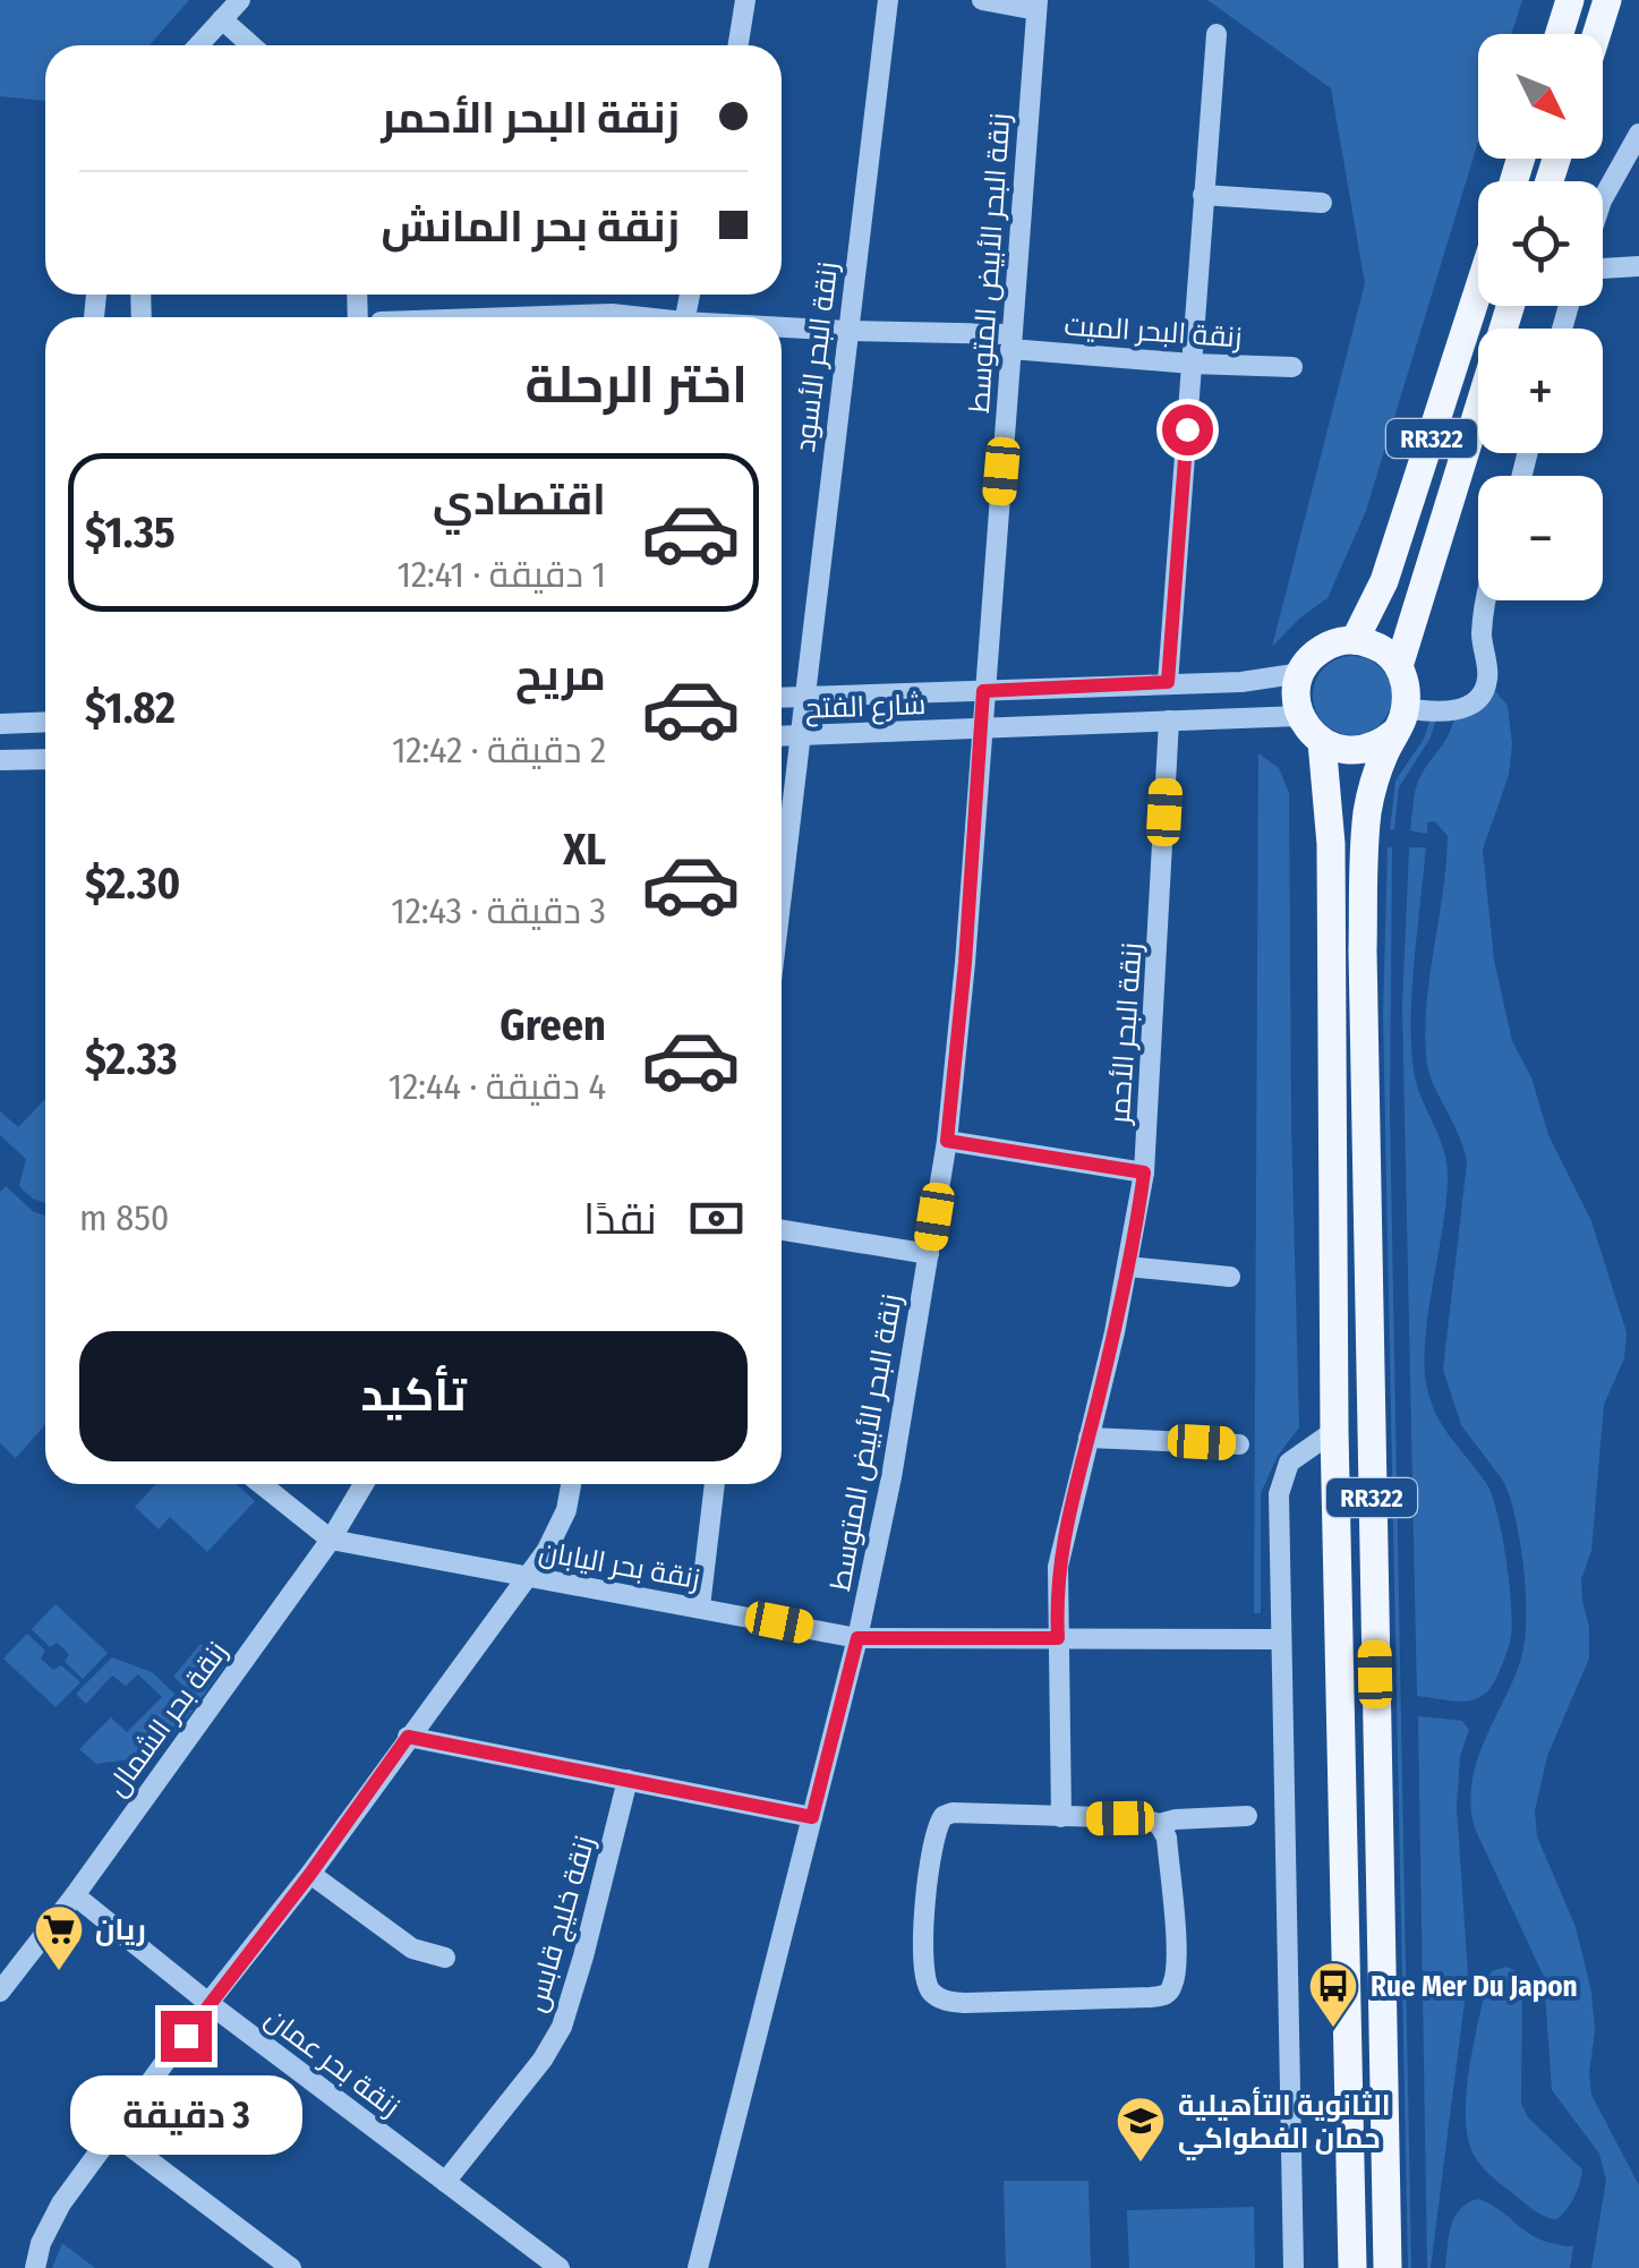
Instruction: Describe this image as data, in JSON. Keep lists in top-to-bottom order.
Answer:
{
  "streets": {
    "main road": ["RR322"],
    "street": [
      "زنقة البحر الأبيض المتوسط",
      "زنقة البحر الميت",
      "زنقة البحر الأسود",
      "شارع الفتح",
      "زنقة البحر الأحمر",
      "زنقة بحر اليابان",
      "زنقة بحر الشمال",
      "زنقة خليج قابس",
      "زنقة بحر عمان"
    ]
  },
  "crossings": [
    ["زنقة البحر الأبيض المتوسط", "زنقة البحر الميت"],
    ["زنقة البحر الأبيض المتوسط", "شارع الفتح"],
    ["زنقة البحر الأبيض المتوسط", "زنقة بحر اليابان"],
    ["زنقة البحر الميت", "زنقة البحر الأسود"],
    ["زنقة البحر الأسود", "شارع الفتح"],
    ["RR322", "شارع الفتح"],
    ["شارع الفتح", "زنقة البحر الأحمر"],
    ["زنقة البحر الأحمر", "زنقة بحر اليابان"],
    ["زنقة بحر اليابان", "زنقة بحر الشمال"],
    ["زنقة بحر الشمال", "زنقة بحر عمان"],
    ["زنقة خليج قابس", "زنقة بحر عمان"]
  ],
  "places": {
    "supermarket": ["ريان"],
    "bus stop": ["Rue Mer Du Japon"],
    "school or university": ["الثانوية التأهيلية حمان الفطواكي"]
  },
  "north": "bottom right",
  "page": {
    "map_buttons": ["+", "−"],
    "banner": ["زنقة البحر الأحمر", "زنقة بحر المانش"],
    "heading": "اختر الرحلة",
    "list": [
      {
        "name": "اقتصادي",
        "note": "1 دقيقة · 12:41",
        "value": "$1.35"
      },
      {
        "name": "مريح",
        "note": "2 دقيقة · 12:42",
        "value": "$1.82"
      },
      {
        "name": "XL",
        "note": "3 دقيقة · 12:43",
        "value": "$2.30"
      },
      {
        "name": "Green",
        "note": "4 دقيقة · 12:44",
        "value": "$2.33"
      }
    ],
    "pay": ["نقدًا", "850 m"],
    "buttons": "تأكيد",
    "bubble": "3 دقيقة"
  }
}
